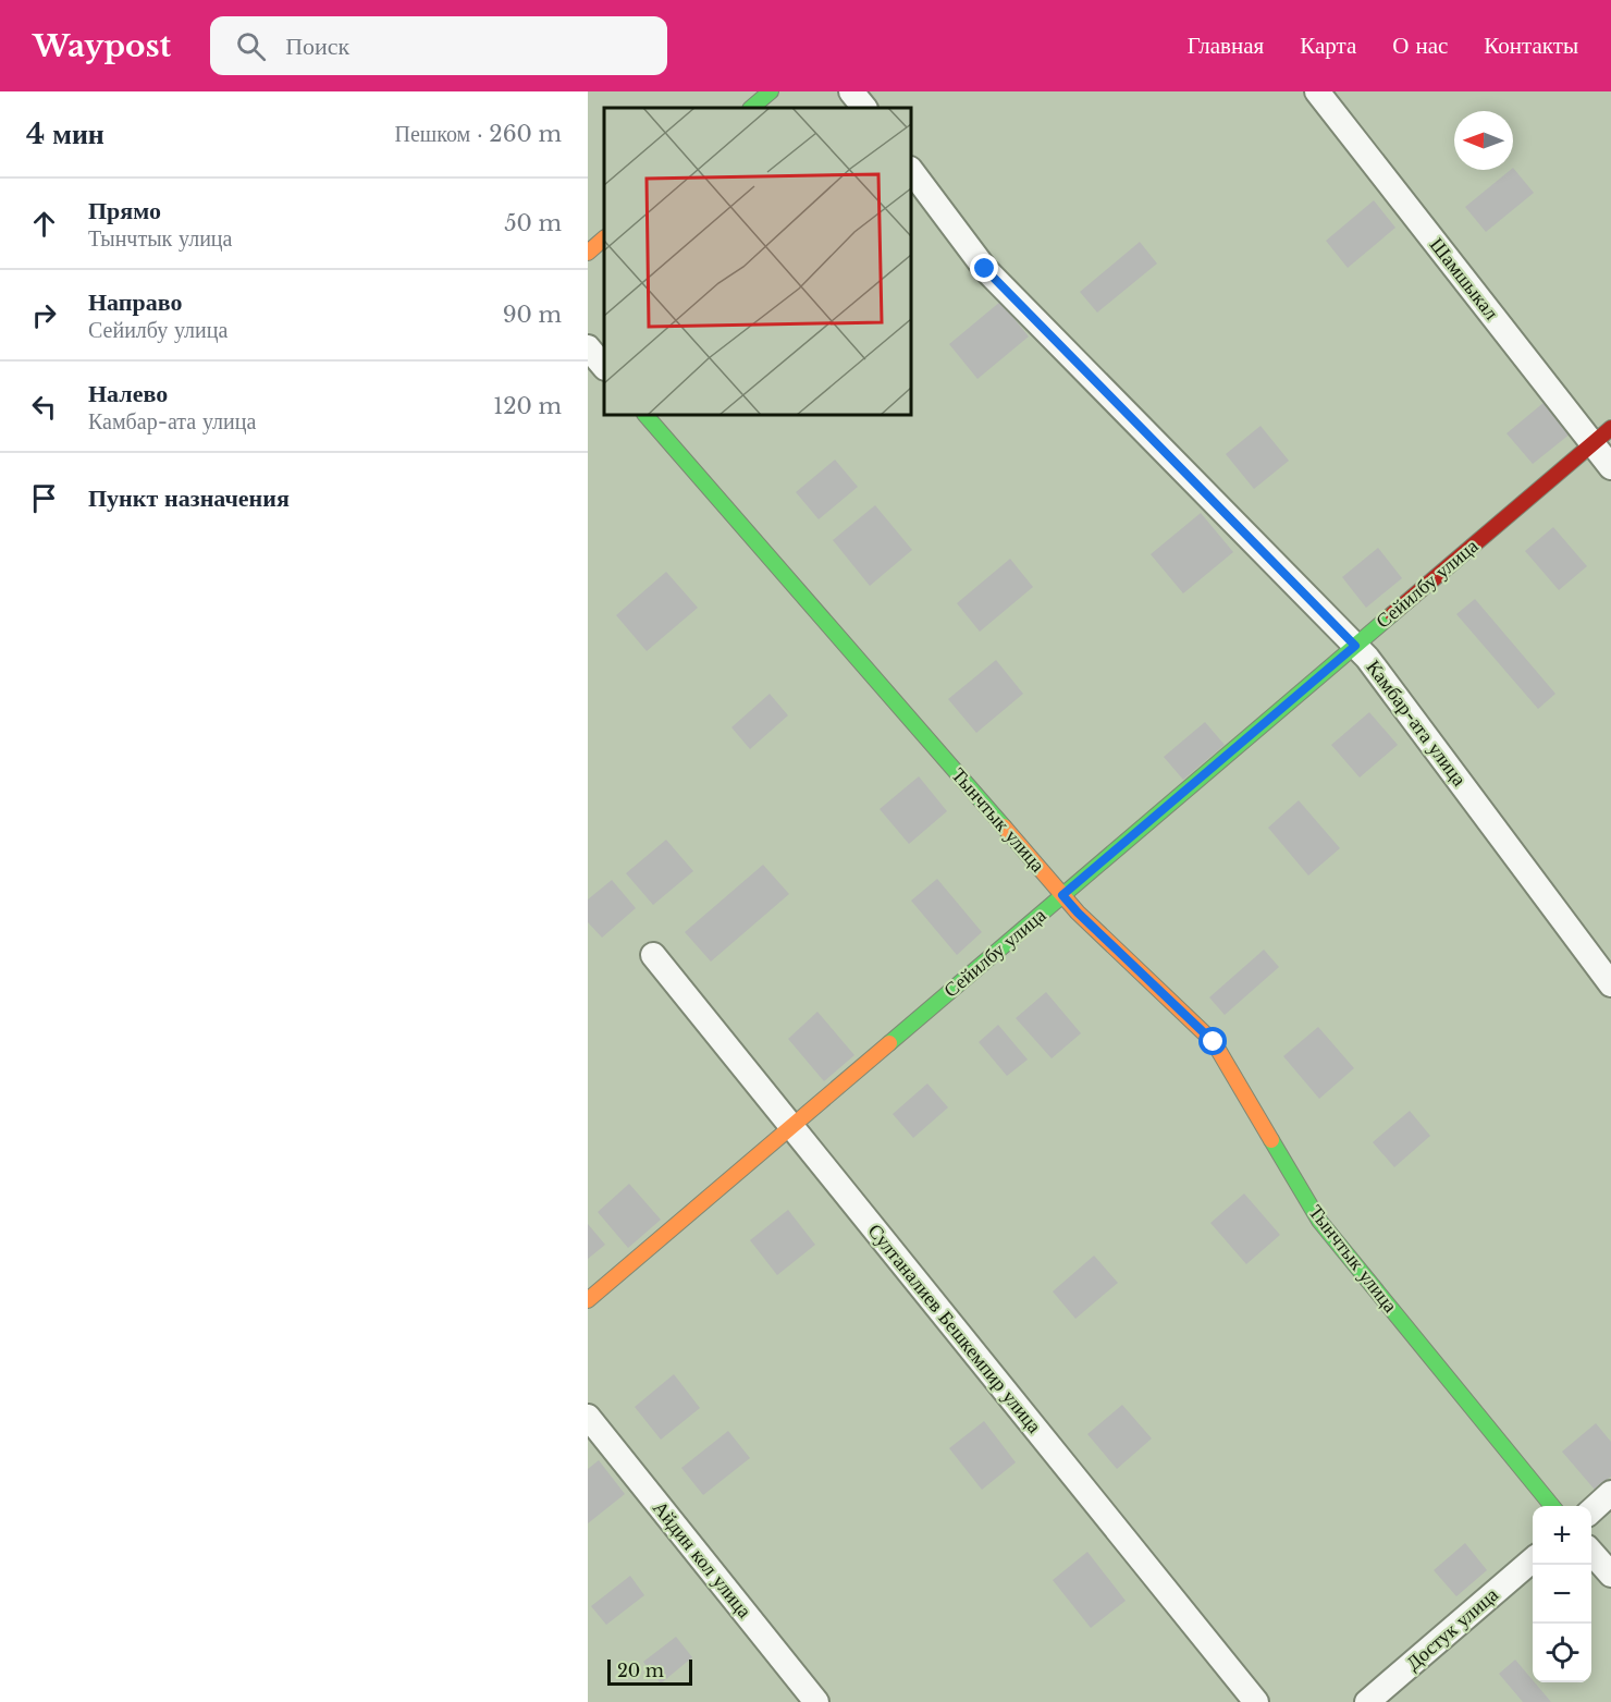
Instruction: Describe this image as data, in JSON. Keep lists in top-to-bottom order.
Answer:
{
  "streets": {
    "street": [
      "Шамшыкал",
      "Сейилбу улица",
      "Камбар-ата улица",
      "Тынчтык улица",
      "Султаналиев Бешкемпир улица",
      "Айдин кол улица",
      "Достук улица"
    ]
  },
  "crossings": [
    ["Шамшыкал", "Сейилбу улица"],
    ["Сейилбу улица", "Камбар-ата улица"],
    ["Сейилбу улица", "Тынчтык улица"],
    ["Сейилбу улица", "Султаналиев Бешкемпир улица"]
  ],
  "scale_bar": "20 m",
  "north": "left",
  "page": {
    "header": "Waypost",
    "search": "Поиск",
    "nav": [
      "Главная",
      "Карта",
      "О нас",
      "Контакты"
    ],
    "heading": ["4 мин", "Пешком · 260 m"],
    "list": [
      ["Прямо", "Тынчтык улица", "50 m"],
      ["Направо", "Сейилбу улица", "90 m"],
      ["Налево", "Камбар-ата улица", "120 m"],
      "Пункт назначения"
    ],
    "map_buttons": ["+", "−"],
    "scale": "20 m"
  }
}
